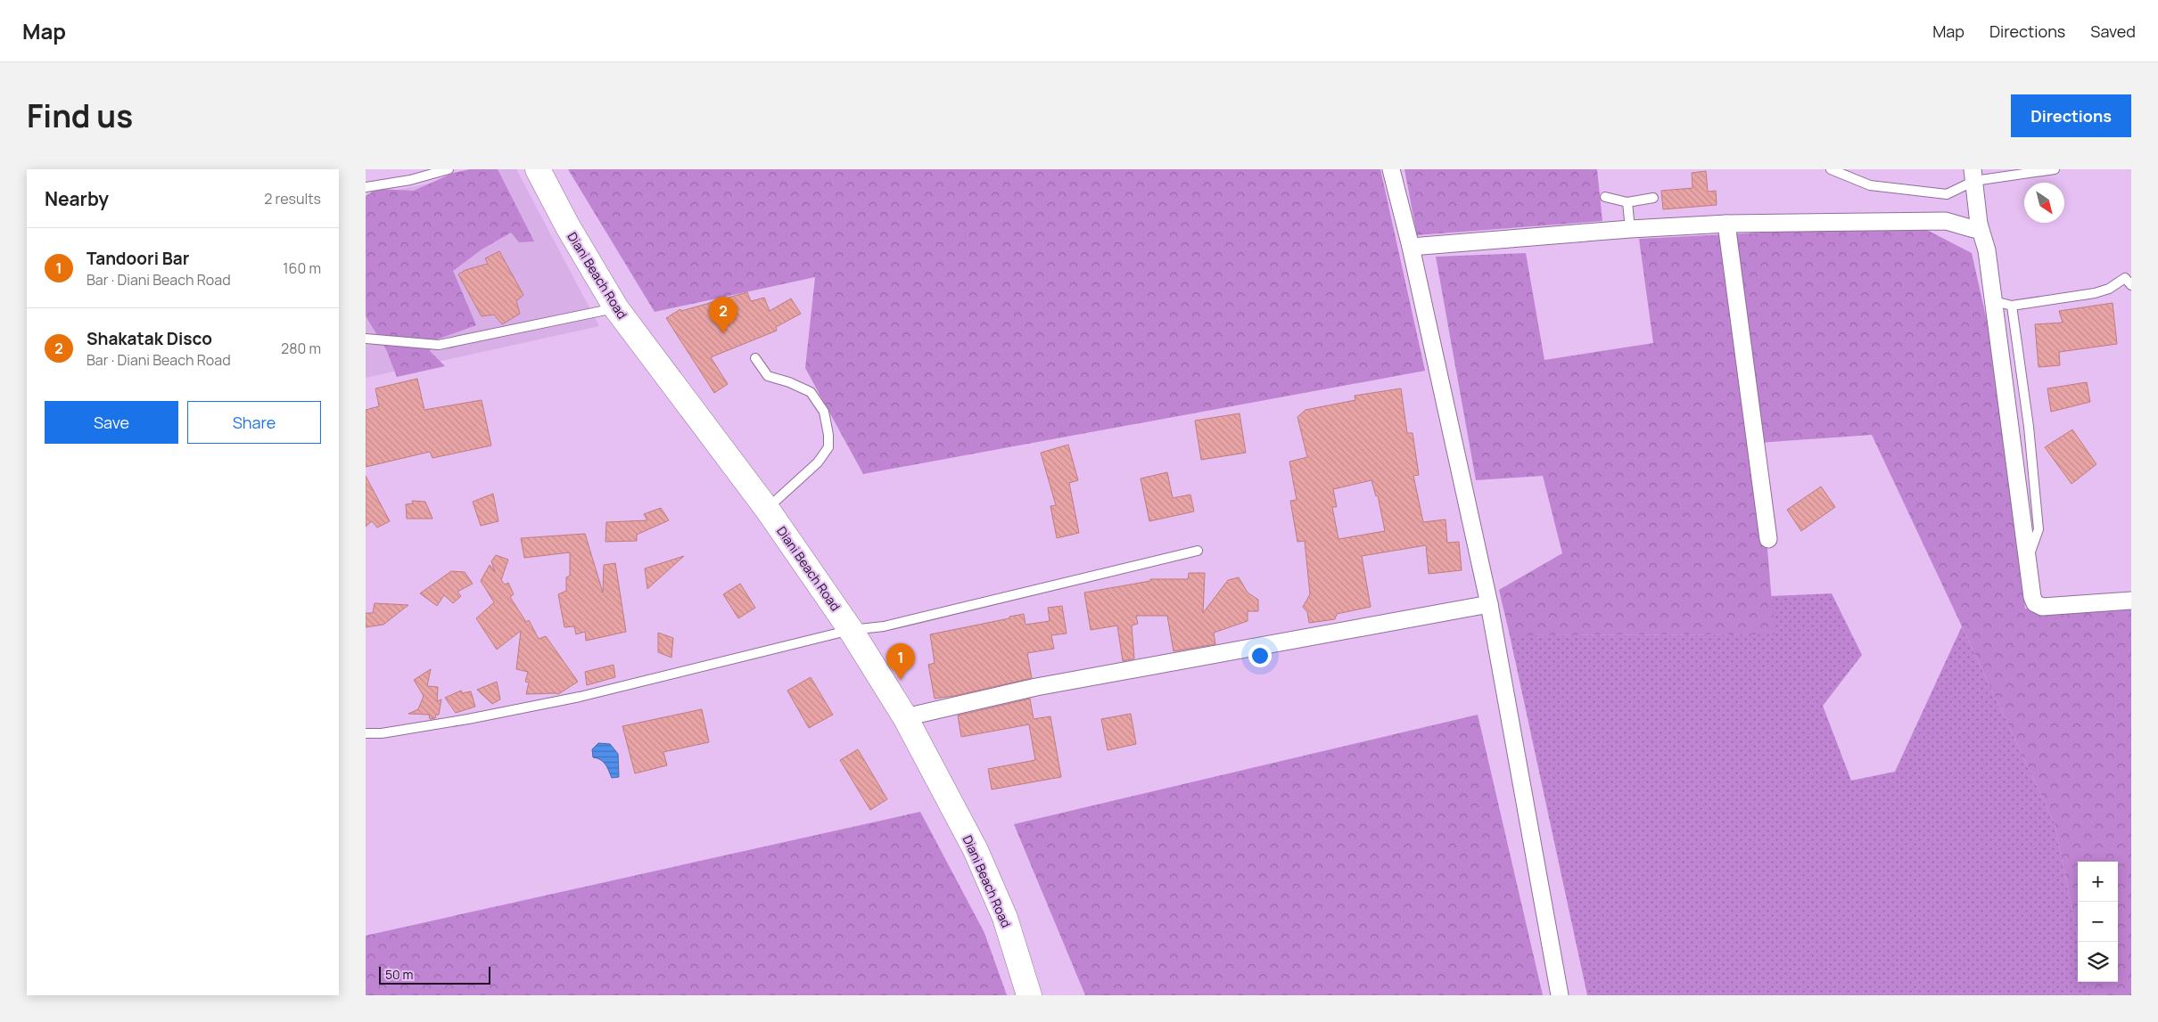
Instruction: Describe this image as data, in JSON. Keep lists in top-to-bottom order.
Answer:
{
  "streets": {
    "main road": ["Diani Beach Road"]
  },
  "scale_bar": "50 m",
  "north": "bottom right",
  "page": {
    "header": "Map",
    "nav": ["Map", "Directions", "Saved"],
    "title": "Find us",
    "buttons": [
      "Directions",
      ["Save", "Share"]
    ],
    "heading": ["Nearby", "2 results"],
    "list": [
      {
        "mark": "1",
        "name": "Tandoori Bar",
        "note": "Bar · Diani Beach Road",
        "value": "160 m"
      },
      {
        "mark": "2",
        "name": "Shakatak Disco",
        "note": "Bar · Diani Beach Road",
        "value": "280 m"
      }
    ],
    "pins": ["2", "1"],
    "map_buttons": ["+", "−"],
    "scale": "50 m"
  }
}
